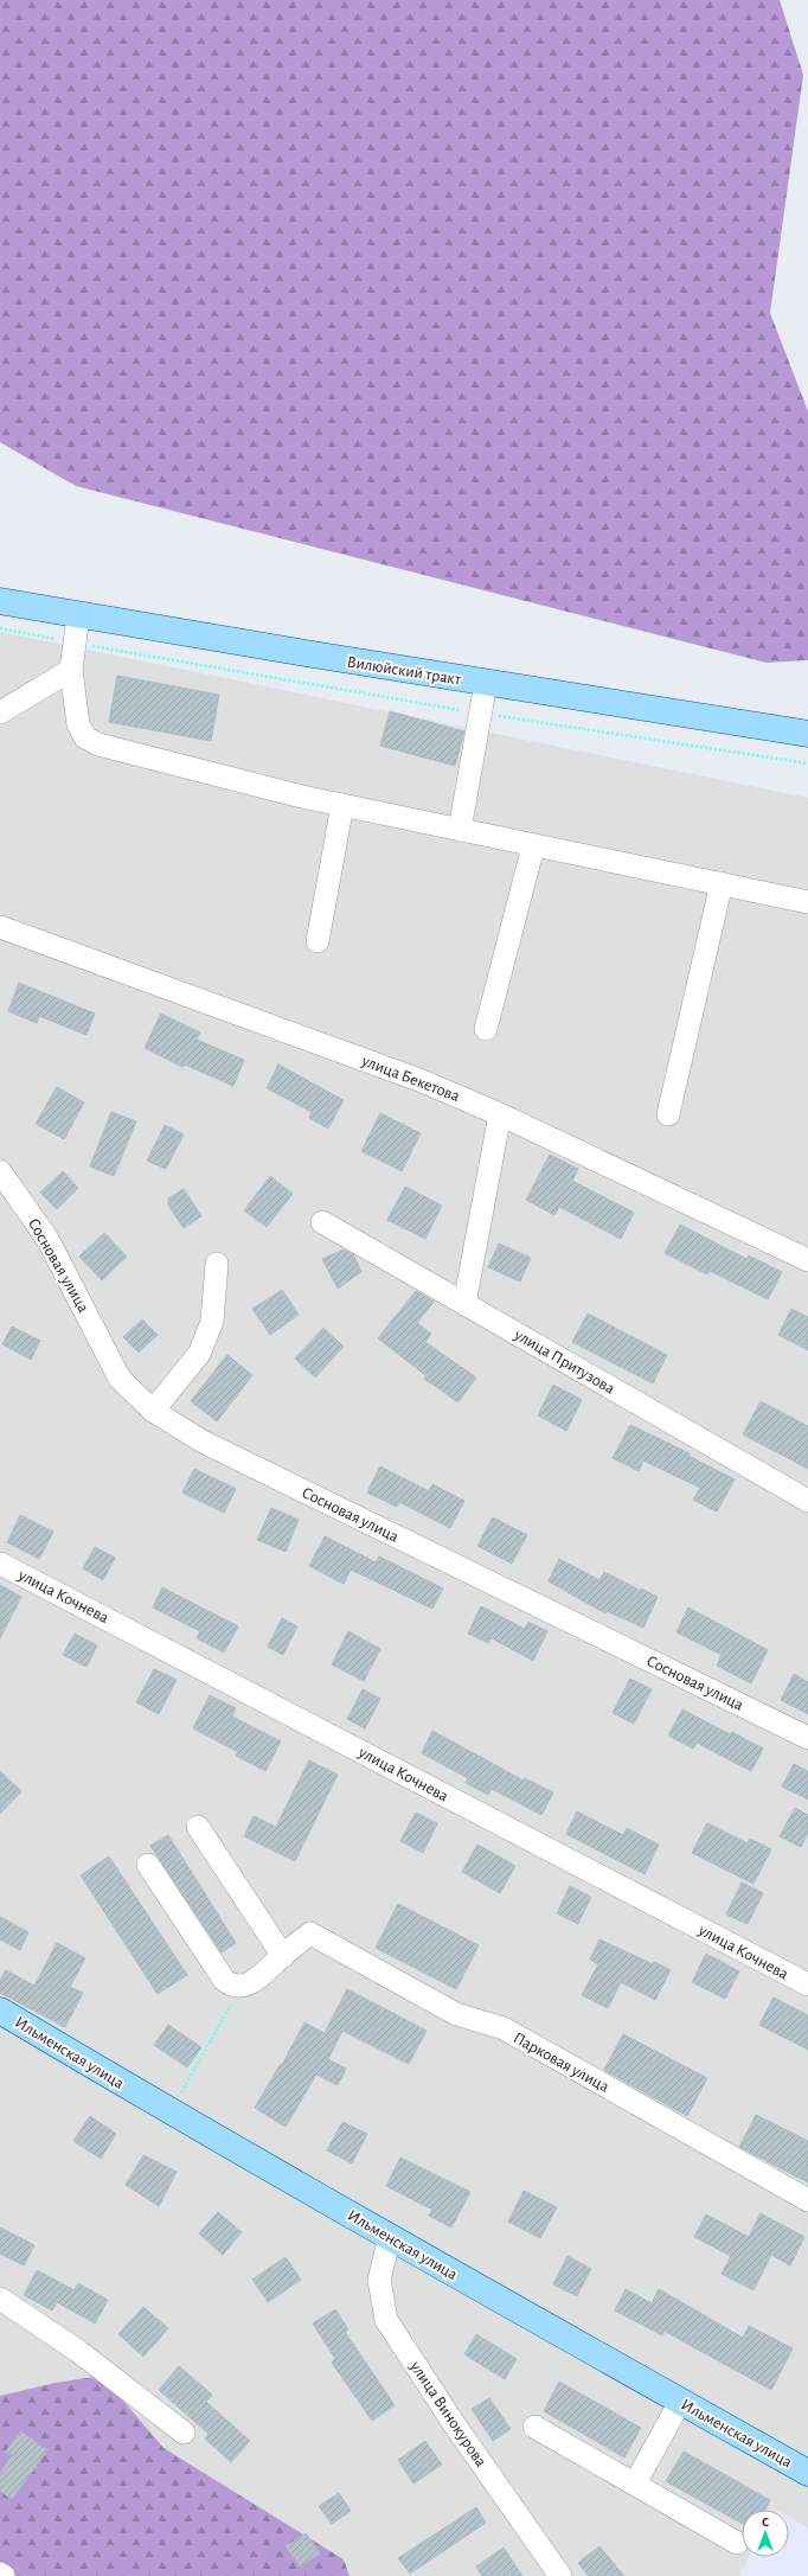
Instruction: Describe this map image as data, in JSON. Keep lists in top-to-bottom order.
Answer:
{
  "streets": {
    "main road": ["Вилюйский тракт", "Ильменская улица"],
    "street": [
      "улица Бекетова",
      "Сосновая улица",
      "улица Притузова",
      "улица Кочнева",
      "Парковая улица",
      "улица Винокурова"
    ]
  },
  "crossings": [
    ["Ильменская улица", "улица Винокурова"]
  ],
  "north": "top"
}
